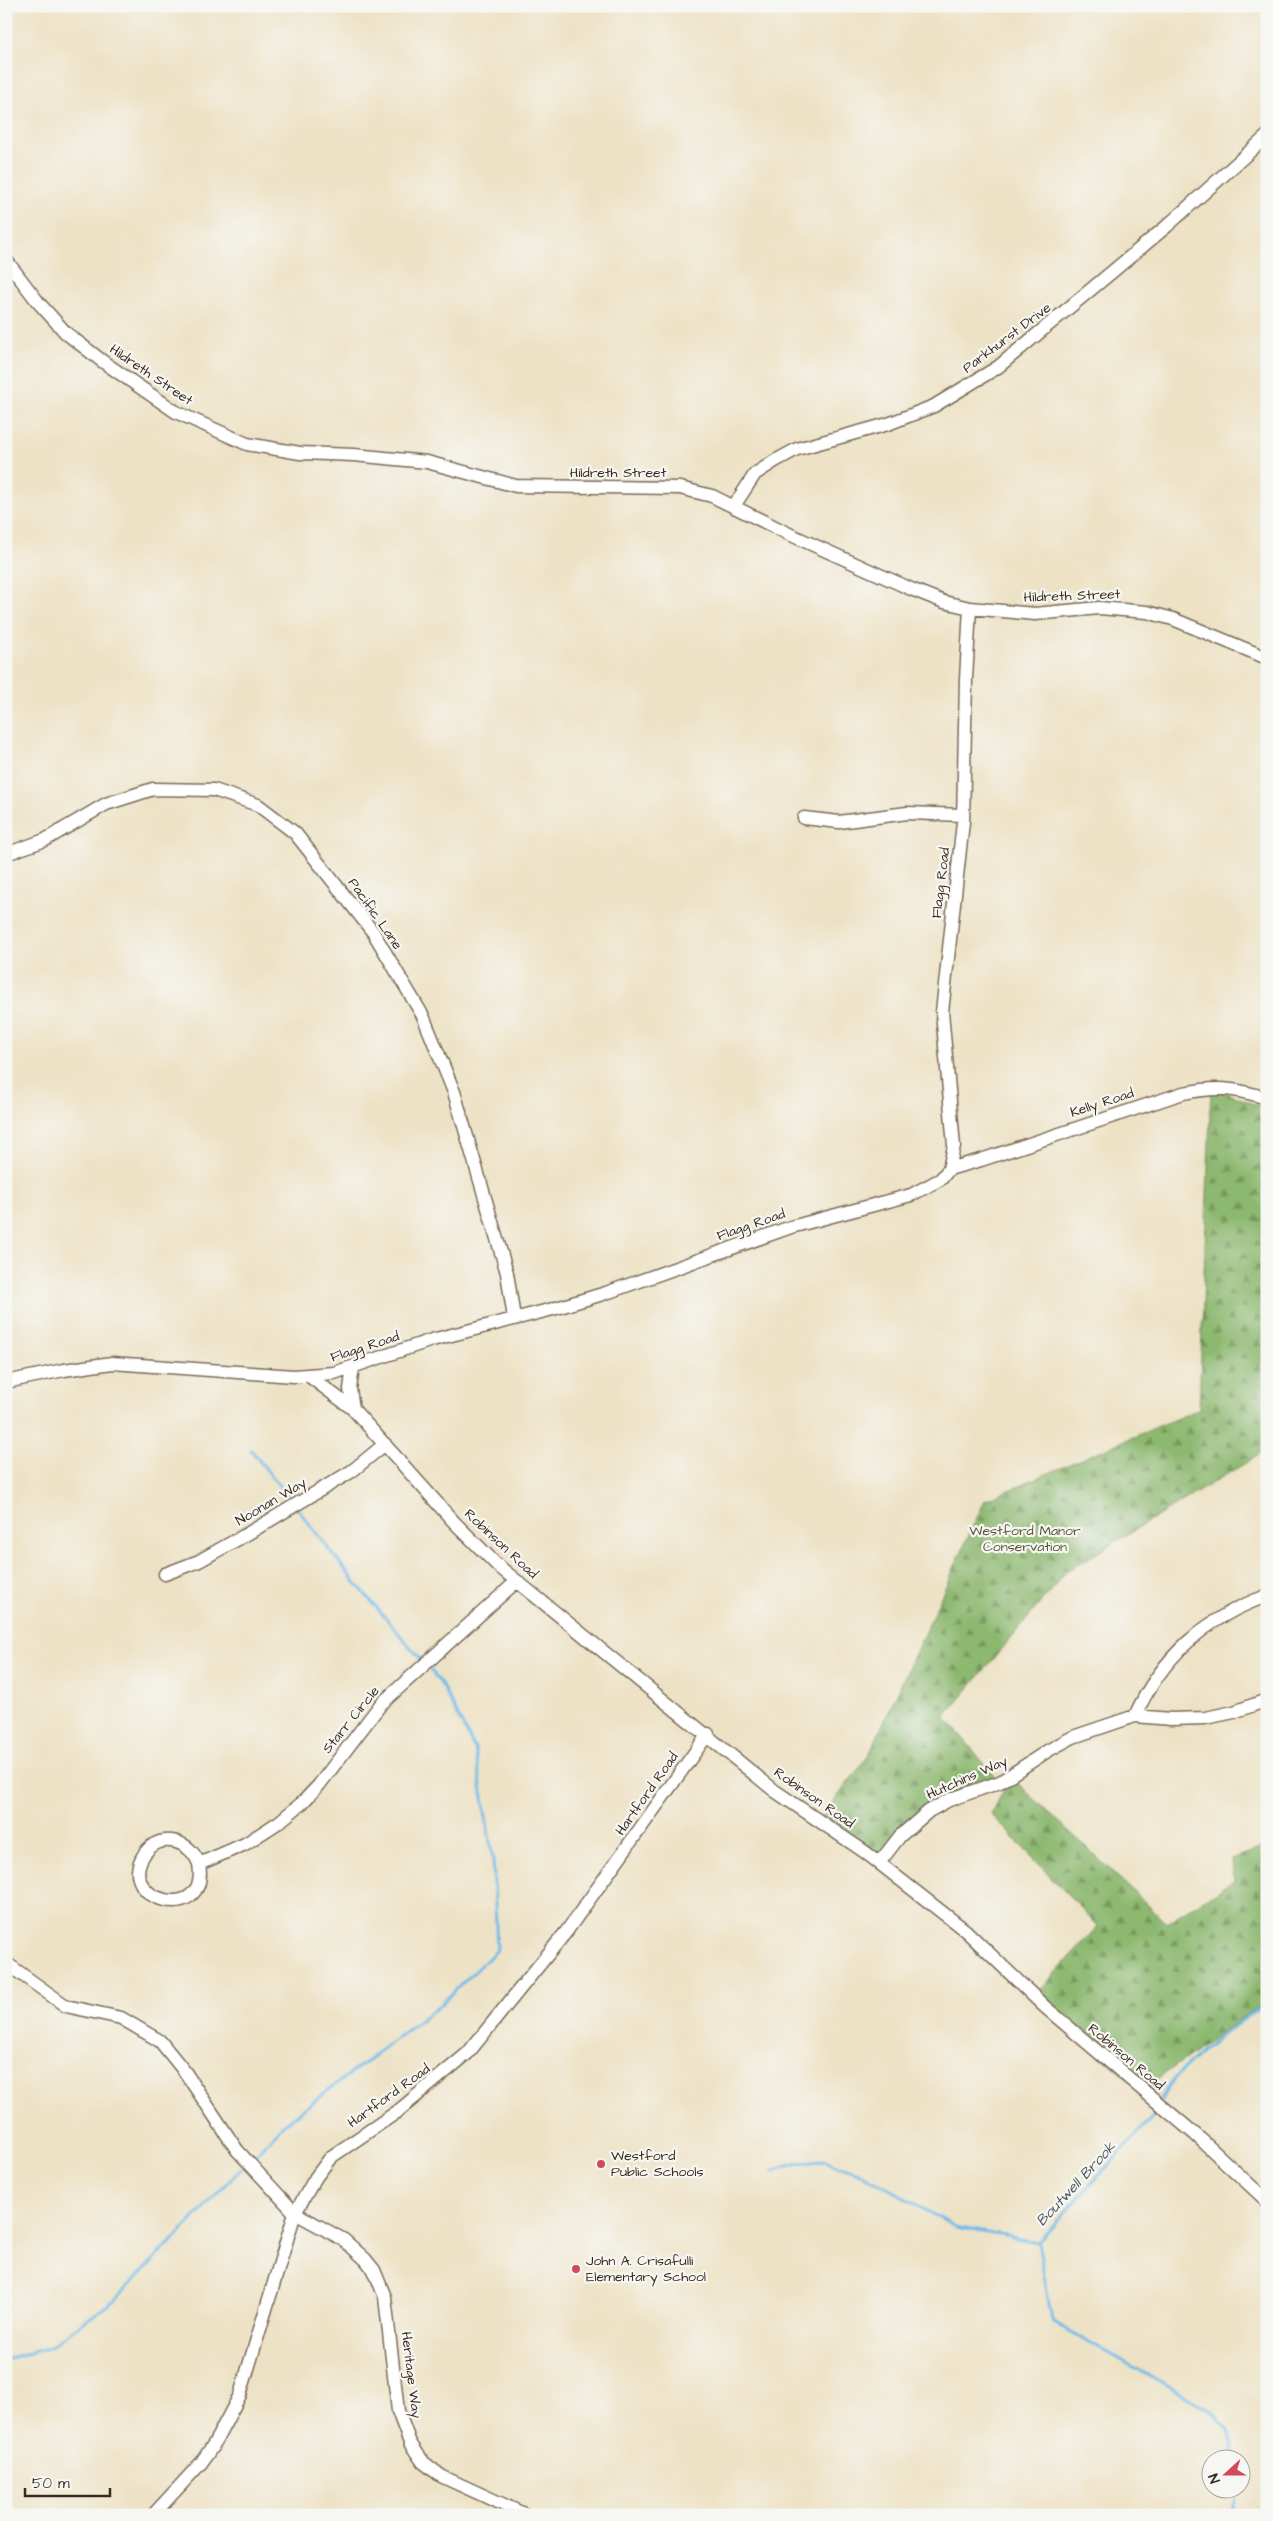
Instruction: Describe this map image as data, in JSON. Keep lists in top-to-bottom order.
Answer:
{
  "streets": {
    "street": [
      "Parkhurst Drive",
      "Hildreth Street",
      "Flagg Road",
      "Pacific Lane",
      "Kelly Road",
      "Noonan Way",
      "Robinson Road",
      "Starr Circle",
      "Hutchins Way",
      "Hartford Road",
      "Heritage Way"
    ]
  },
  "crossings": [
    ["Parkhurst Drive", "Hildreth Street"],
    ["Hildreth Street", "Flagg Road"],
    ["Flagg Road", "Pacific Lane"],
    ["Flagg Road", "Kelly Road"],
    ["Flagg Road", "Robinson Road"],
    ["Noonan Way", "Robinson Road"],
    ["Robinson Road", "Starr Circle"],
    ["Robinson Road", "Hutchins Way"],
    ["Robinson Road", "Hartford Road"],
    ["Hartford Road", "Heritage Way"]
  ],
  "water": ["Boutwell Brook"],
  "parks": ["Westford Manor Conservation"],
  "places": ["Westford Public Schools", "John A. Crisafulli Elementary School"],
  "scale_bar": "50 m",
  "north": "left"
}
